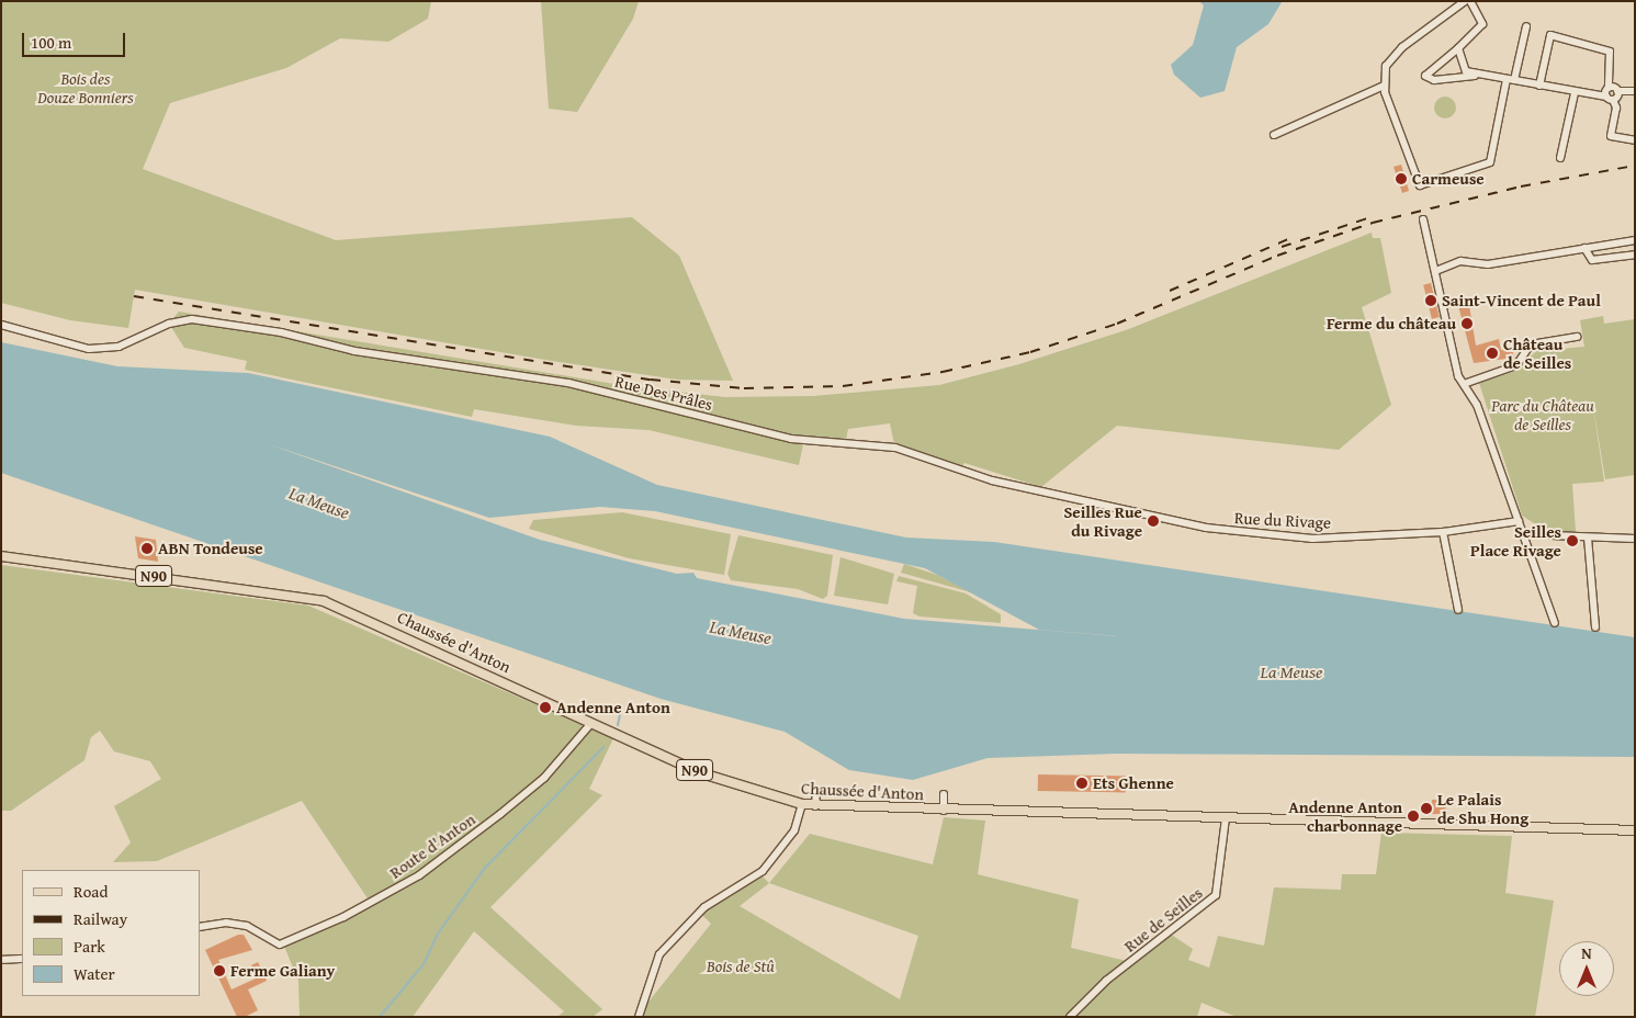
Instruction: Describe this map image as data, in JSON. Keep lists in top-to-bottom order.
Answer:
{
  "streets": {
    "main road": ["N90", "Chaussée d'Anton"],
    "street": [
      "Rue Des Prâles",
      "Rue du Rivage",
      "Route d'Anton",
      "Rue de Seilles"
    ]
  },
  "crossings": [
    ["Rue Des Prâles", "Rue du Rivage"],
    ["Chaussée d'Anton", "Route d'Anton"],
    ["Chaussée d'Anton", "Rue de Seilles"]
  ],
  "water": ["La Meuse"],
  "parks": ["Bois des Douze Bonniers", "Parc du Château de Seilles", "Bois de Stû"],
  "places": [
    "Carmeuse",
    "Saint-Vincent de Paul",
    "Ferme du château",
    "Château de Seilles",
    "Seilles Rue du Rivage",
    "Seilles Place Rivage",
    "ABN Tondeuse",
    "Andenne Anton",
    "Ets Ghenne",
    "Le Palais de Shu Hong",
    "Andenne Anton charbonnage",
    "Ferme Galiany"
  ],
  "legend": [
    "Road",
    "Railway",
    "Park",
    "Water"
  ],
  "scale_bar": "100 m",
  "north": "top"
}
